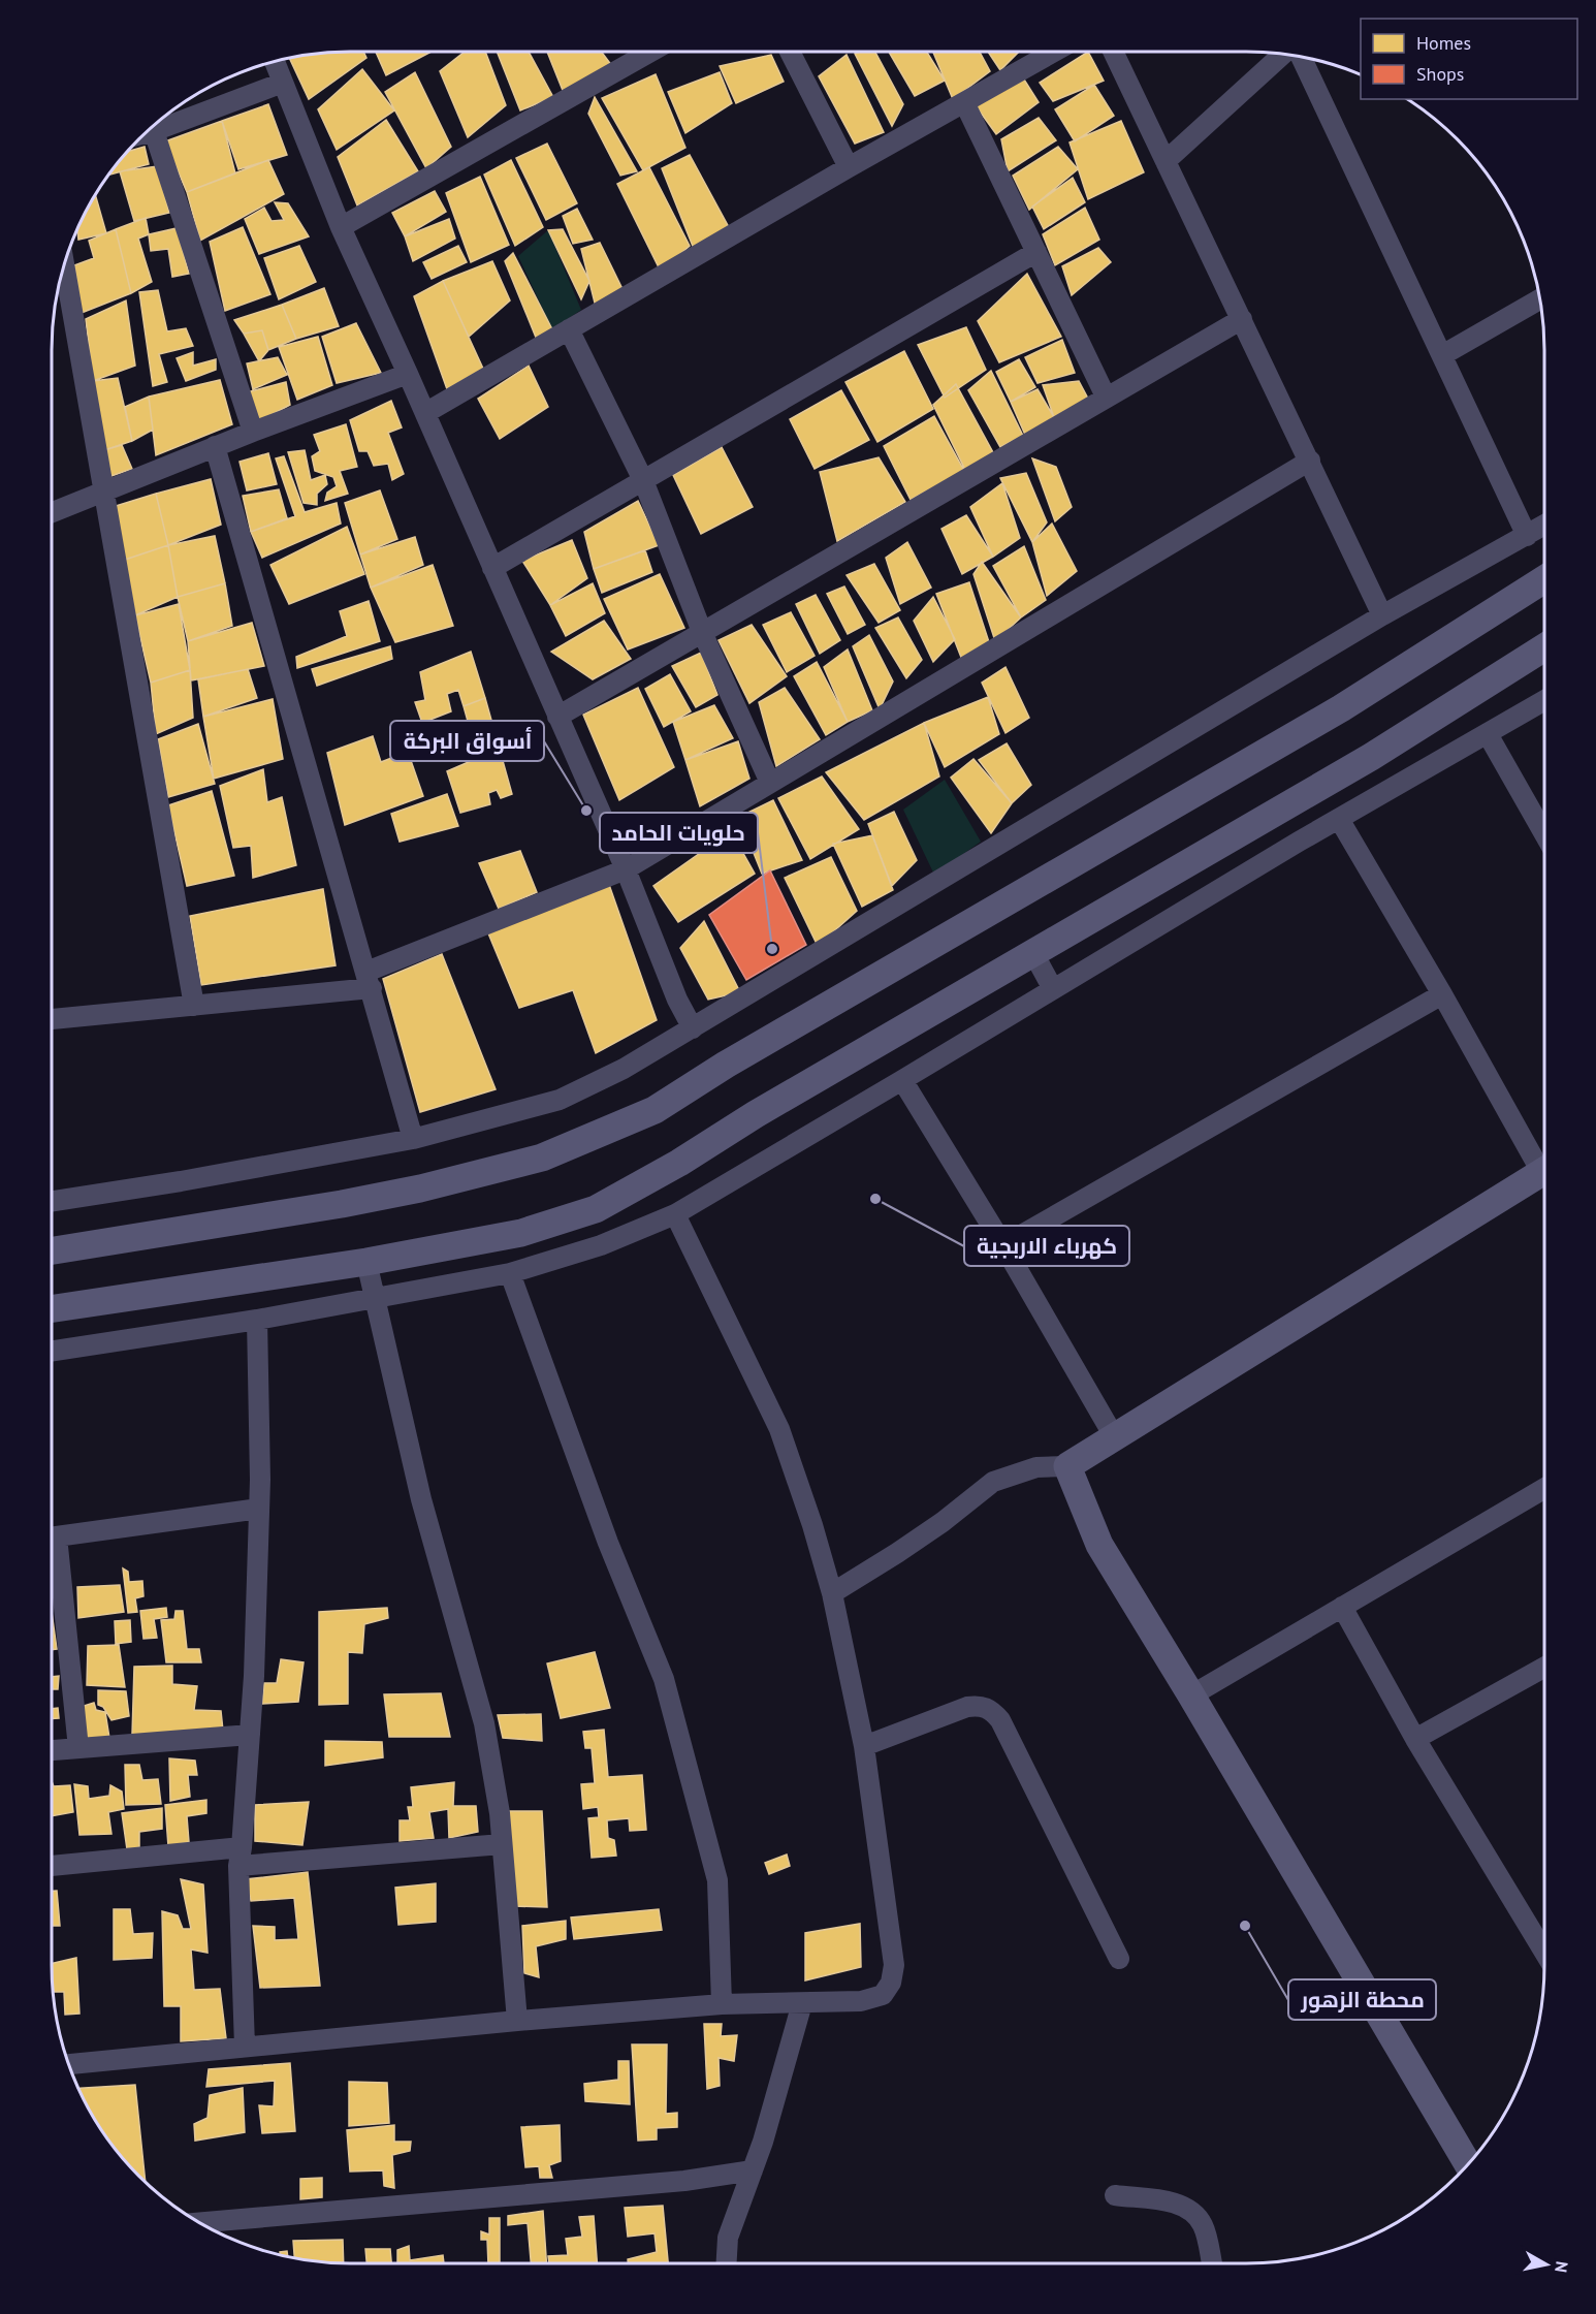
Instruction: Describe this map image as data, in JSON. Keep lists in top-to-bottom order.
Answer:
{
  "places": [
    "أسواق البركة",
    "حلويات الحامد",
    "كهرباء الاربجية",
    "محطة الزهور"
  ],
  "legend": ["Homes", "Shops"],
  "north": "right"
}
